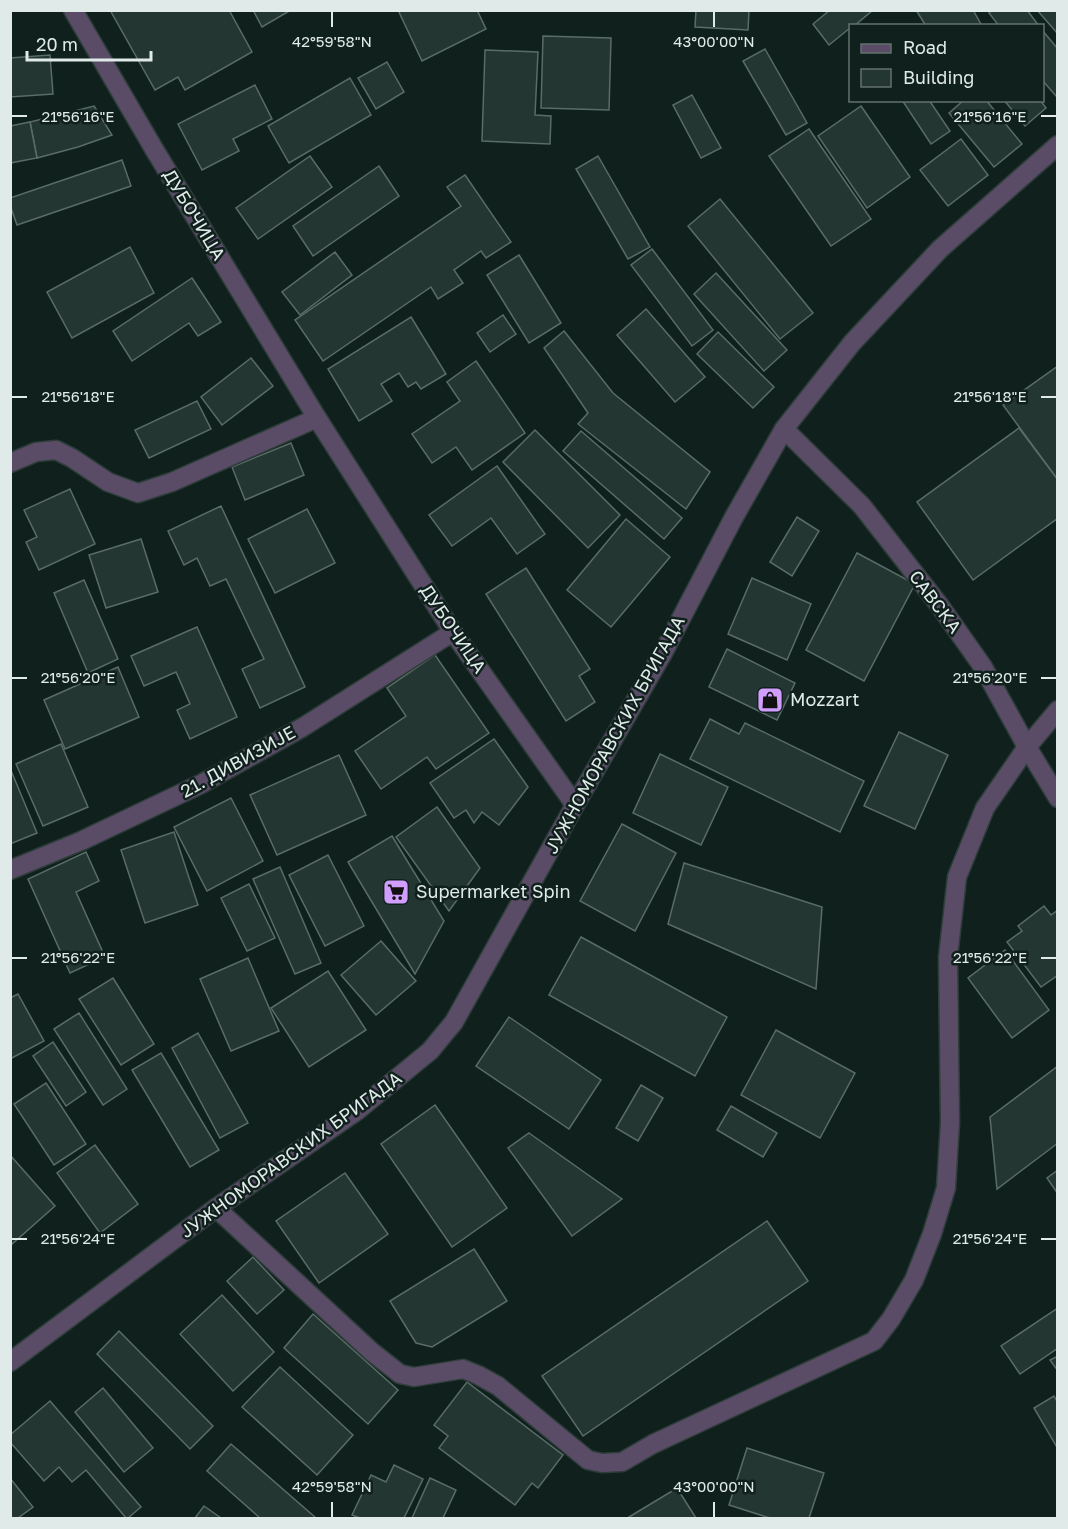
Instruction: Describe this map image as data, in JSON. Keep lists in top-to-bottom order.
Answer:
{
  "streets": {
    "street": [
      "ДУБОЧИЦА",
      "САВСКА",
      "ЈУЖНОМОРАВСКИХ БРИГАДА",
      "21. ДИВИЗИЈЕ"
    ]
  },
  "crossings": [
    ["ДУБОЧИЦА", "ЈУЖНОМОРАВСКИХ БРИГАДА"],
    ["ДУБОЧИЦА", "21. ДИВИЗИЈЕ"],
    ["САВСКА", "ЈУЖНОМОРАВСКИХ БРИГАДА"]
  ],
  "places": {
    "shop": ["Mozzart"],
    "supermarket": ["Supermarket Spin"]
  },
  "legend": ["Road", "Building"],
  "scale_bar": "20 m",
  "coordinates": [
    "42°59'58\"N",
    "43°00'00\"N",
    "21°56'16\"E",
    "21°56'18\"E",
    "21°56'20\"E",
    "21°56'22\"E",
    "21°56'24\"E"
  ]
}
